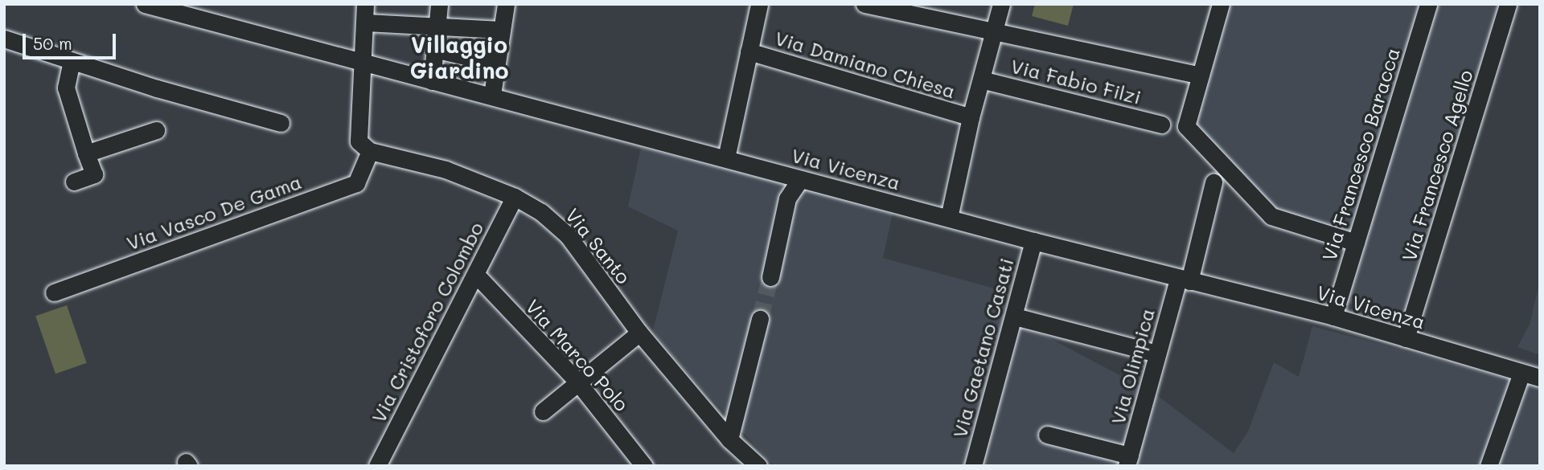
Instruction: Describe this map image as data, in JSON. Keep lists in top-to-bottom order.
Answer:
{
  "streets": {
    "street": [
      "Via Damiano Chiesa",
      "Via Fabio Filzi",
      "Via Francesco Baracca",
      "Via Francesco Agello",
      "Via Vicenza",
      "Via Vasco De Gama",
      "Via Santo",
      "Via Cristoforo Colombo",
      "Via Gaetano Casati",
      "Via Marco Polo",
      "Via Olimpica"
    ]
  },
  "crossings": [
    ["Via Francesco Baracca", "Via Vicenza"],
    ["Via Francesco Agello", "Via Vicenza"],
    ["Via Vicenza", "Via Gaetano Casati"],
    ["Via Vicenza", "Via Olimpica"],
    ["Via Vasco De Gama", "Via Santo"],
    ["Via Santo", "Via Cristoforo Colombo"],
    ["Via Cristoforo Colombo", "Via Marco Polo"]
  ],
  "districts": ["Villaggio Giardino"],
  "scale_bar": "50 m"
}
